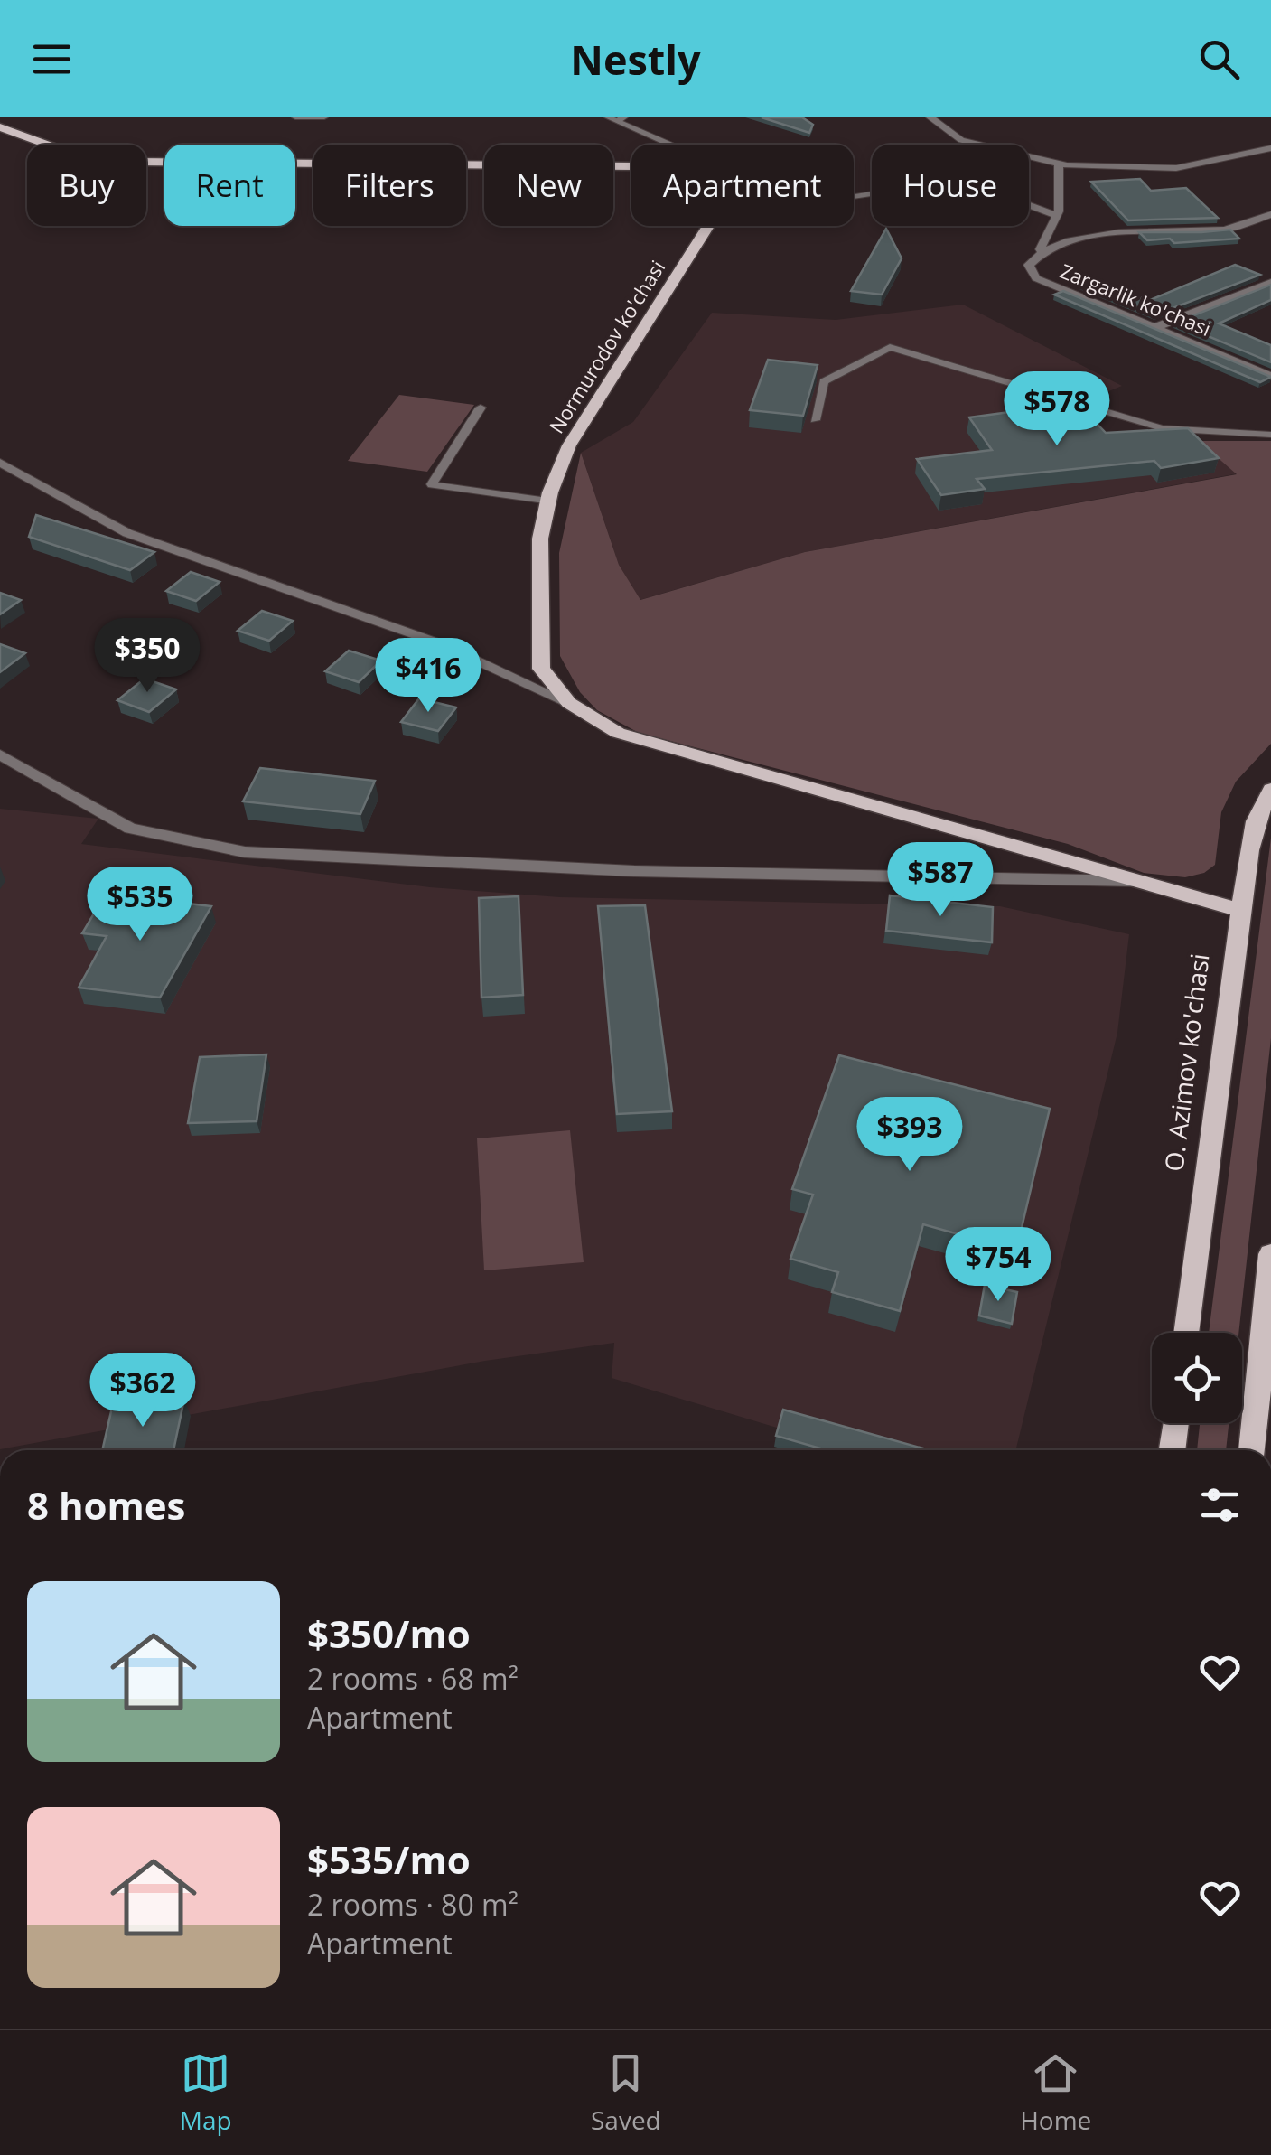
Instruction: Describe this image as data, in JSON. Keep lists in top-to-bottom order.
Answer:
{
  "streets": {
    "main road": ["Normurodov ko'chasi", "O. Azimov ko'chasi"],
    "street": ["Zargarlik ko'chasi"]
  },
  "crossings": [
    ["Normurodov ko'chasi", "O. Azimov ko'chasi"]
  ],
  "page": {
    "header": "Nestly",
    "chip": [
      "Buy",
      "Rent",
      "Filters",
      "New",
      "Apartment",
      "House"
    ],
    "price": [
      "$578",
      "$350",
      "$416",
      "$587",
      "$535",
      "$393",
      "$754",
      "$362"
    ],
    "heading": "8 homes",
    "list": [
      {
        "name": "$350/mo",
        "note": "2 rooms · 68 m² · Apartment"
      },
      {
        "name": "$535/mo",
        "note": "2 rooms · 80 m² · Apartment"
      }
    ],
    "tabs": ["Map", "Saved", "Home"]
  }
}
